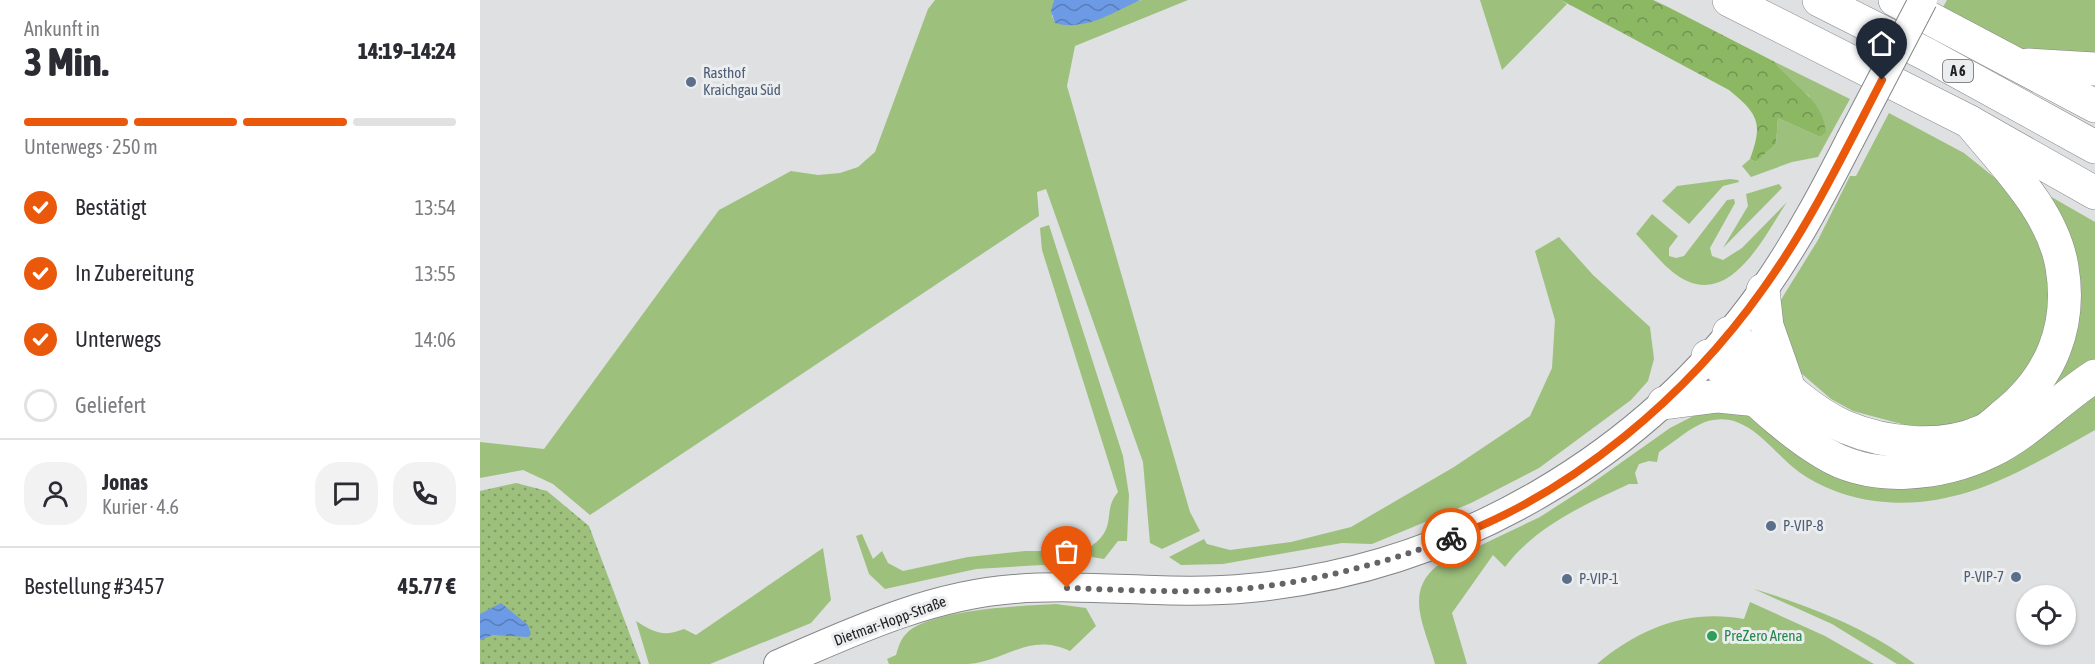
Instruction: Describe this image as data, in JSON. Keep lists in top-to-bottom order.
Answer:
{
  "streets": {
    "highway": ["A 6"],
    "street": ["Dietmar-Hopp-Straße"]
  },
  "places": [
    "Rasthof Kraichgau Süd",
    "P-VIP-8",
    "P-VIP-7",
    "P-VIP-1",
    "PreZero Arena"
  ],
  "page": {
    "heading": ["3 Min.", "Ankunft in", "14:19–14:24"],
    "panel": [
      "Jonas",
      "Kurier · 4.6",
      "Bestellung #3457",
      "45.77 €"
    ],
    "bar": "Unterwegs · 250 m",
    "list": [
      ["Bestätigt", "13:54"],
      ["In Zubereitung", "13:55"],
      ["Unterwegs", "14:06"],
      "Geliefert"
    ]
  }
}
